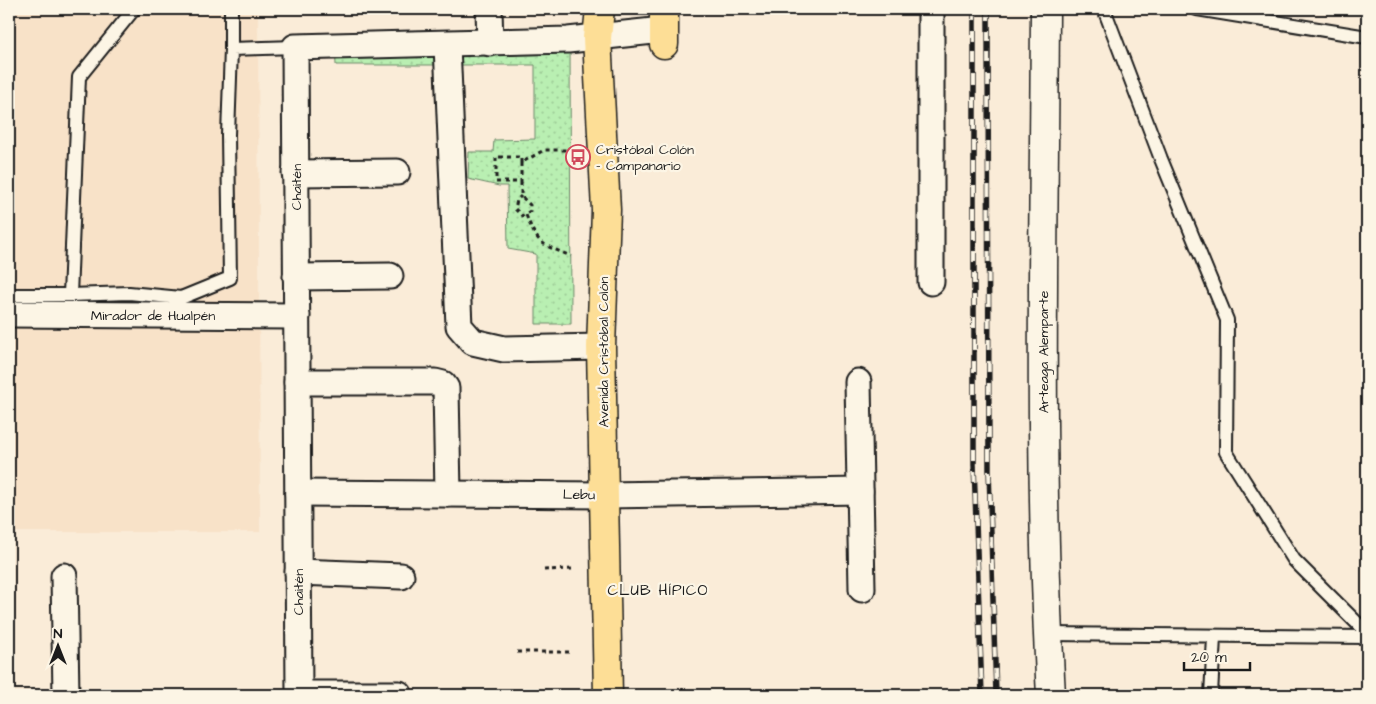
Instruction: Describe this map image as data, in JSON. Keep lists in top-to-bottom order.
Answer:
{
  "streets": {
    "main road": ["Avenida Cristóbal Colón", "Arteaga Alemparte"],
    "street": ["Chaitén", "Mirador de Hualpén", "Lebu"]
  },
  "crossings": [
    ["Chaitén", "Mirador de Hualpén"],
    ["Chaitén", "Lebu"],
    ["Avenida Cristóbal Colón", "Lebu"]
  ],
  "districts": ["CLUB HÍPICO"],
  "places": {
    "bus stop": ["Cristóbal Colón - Campanario"]
  },
  "scale_bar": "20 m",
  "north": "top"
}
